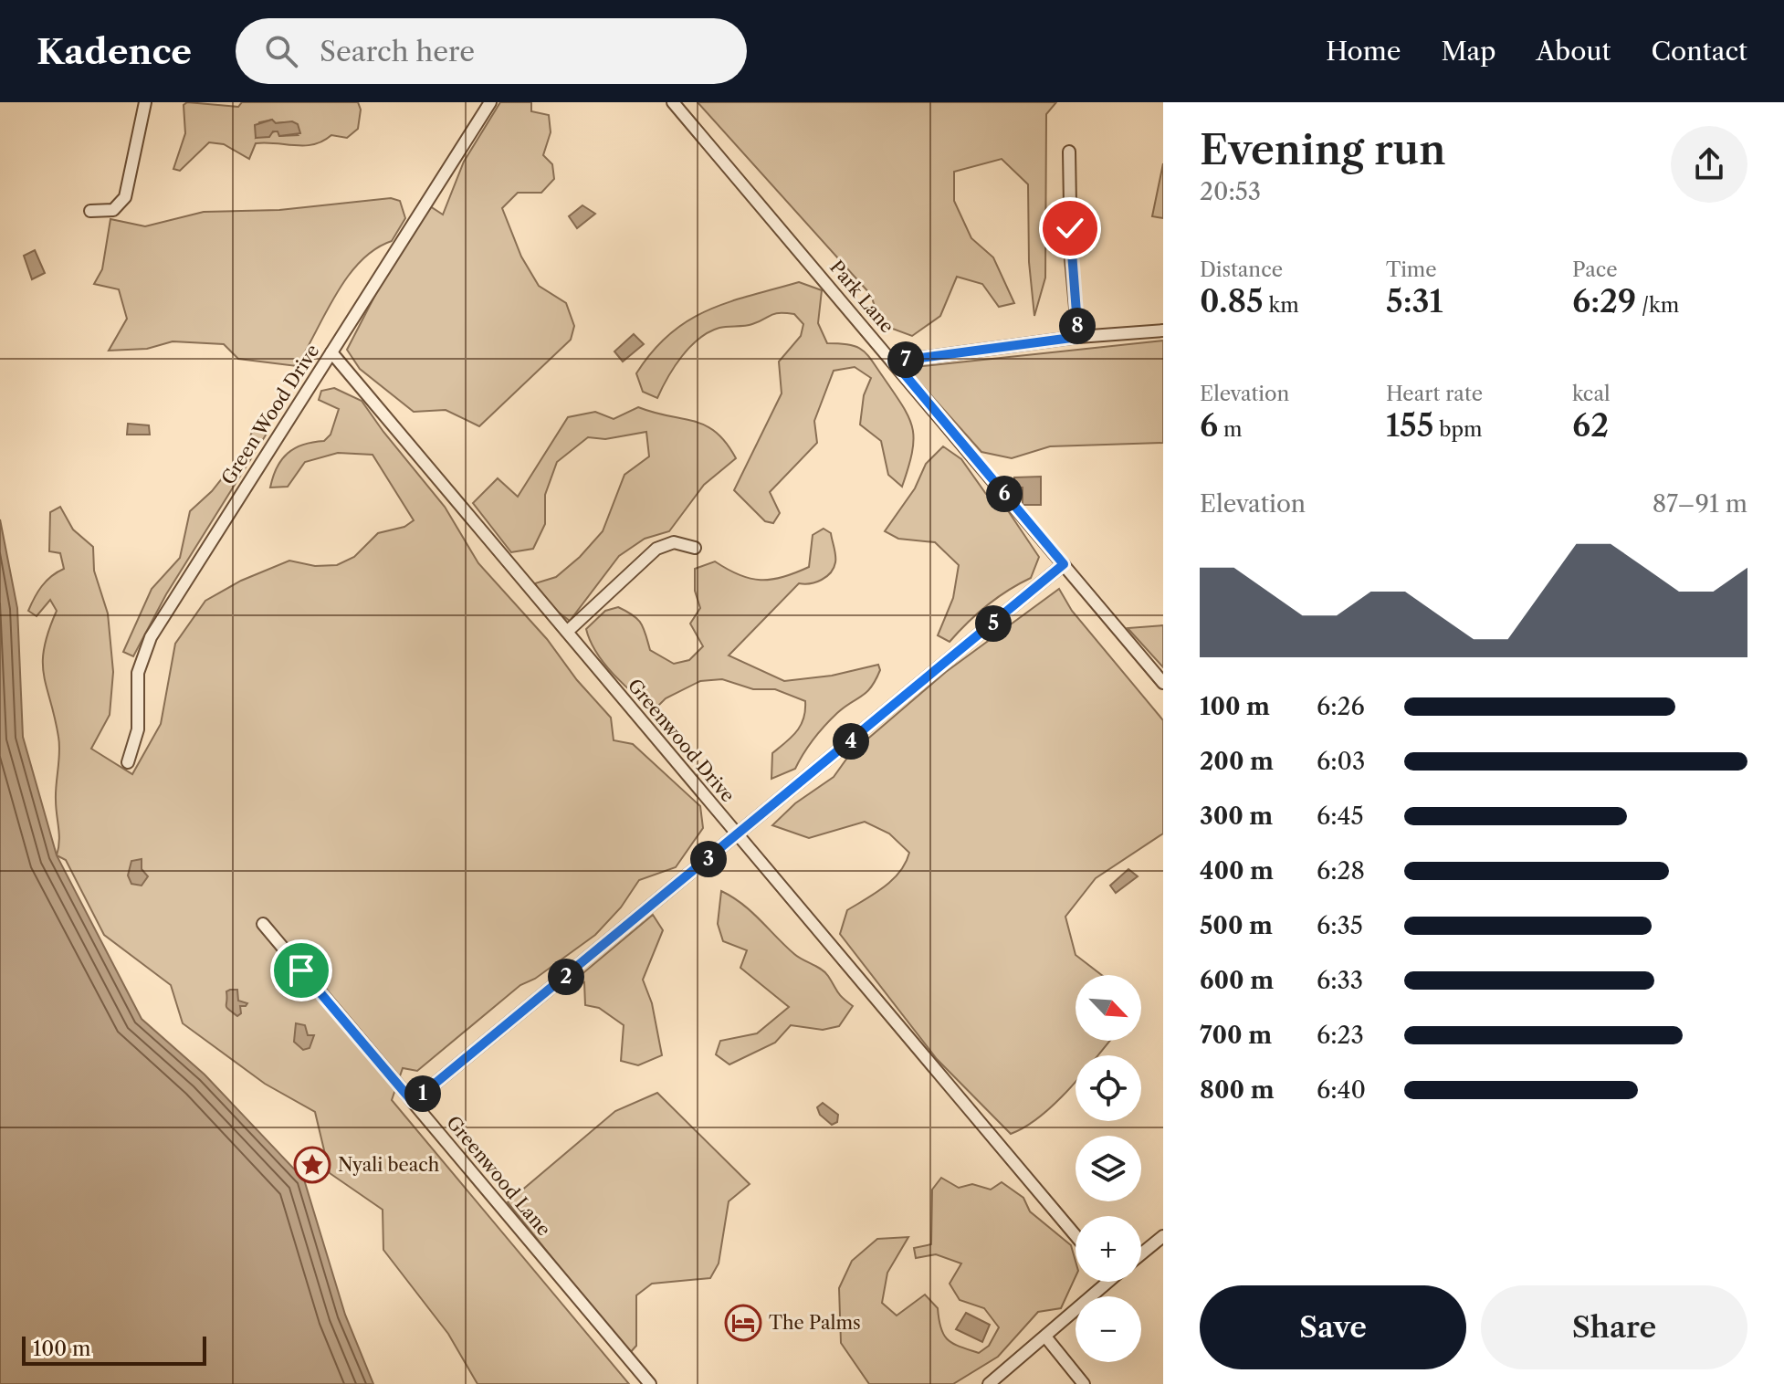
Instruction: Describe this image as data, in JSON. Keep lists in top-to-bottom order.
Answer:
{
  "streets": {
    "street": [
      "Park Lane",
      "Green Wood Drive",
      "Greenwood Drive",
      "Greenwood Lane"
    ]
  },
  "crossings": [
    ["Green Wood Drive", "Greenwood Drive"]
  ],
  "places": {
    "place": ["Nyali beach"],
    "hotel": ["The Palms"]
  },
  "scale_bar": "100 m",
  "north": "bottom right",
  "page": {
    "header": "Kadence",
    "search": "Search here",
    "nav": [
      "Home",
      "Map",
      "About",
      "Contact"
    ],
    "heading": ["Evening run", "20:53"],
    "stats": [
      ["Distance", "0.85 km"],
      ["Time", "5:31"],
      ["Pace", "6:29 /km"],
      ["Elevation", "6 m"],
      ["Heart rate", "155 bpm"],
      ["kcal", "62"]
    ],
    "pins": [
      "8",
      "7",
      "6",
      "5",
      "4",
      "3",
      "2",
      "1"
    ],
    "chart": ["Elevation", "87–91 m"],
    "list": [
      {
        "name": "100 m",
        "note": "6:26"
      },
      {
        "name": "200 m",
        "note": "6:03"
      },
      {
        "name": "300 m",
        "note": "6:45"
      },
      {
        "name": "400 m",
        "note": "6:28"
      },
      {
        "name": "500 m",
        "note": "6:35"
      },
      {
        "name": "600 m",
        "note": "6:33"
      },
      {
        "name": "700 m",
        "note": "6:23"
      },
      {
        "name": "800 m",
        "note": "6:40"
      }
    ],
    "map_buttons": ["+", "−"],
    "buttons": ["Save", "Share"],
    "scale": "100 m"
  }
}
